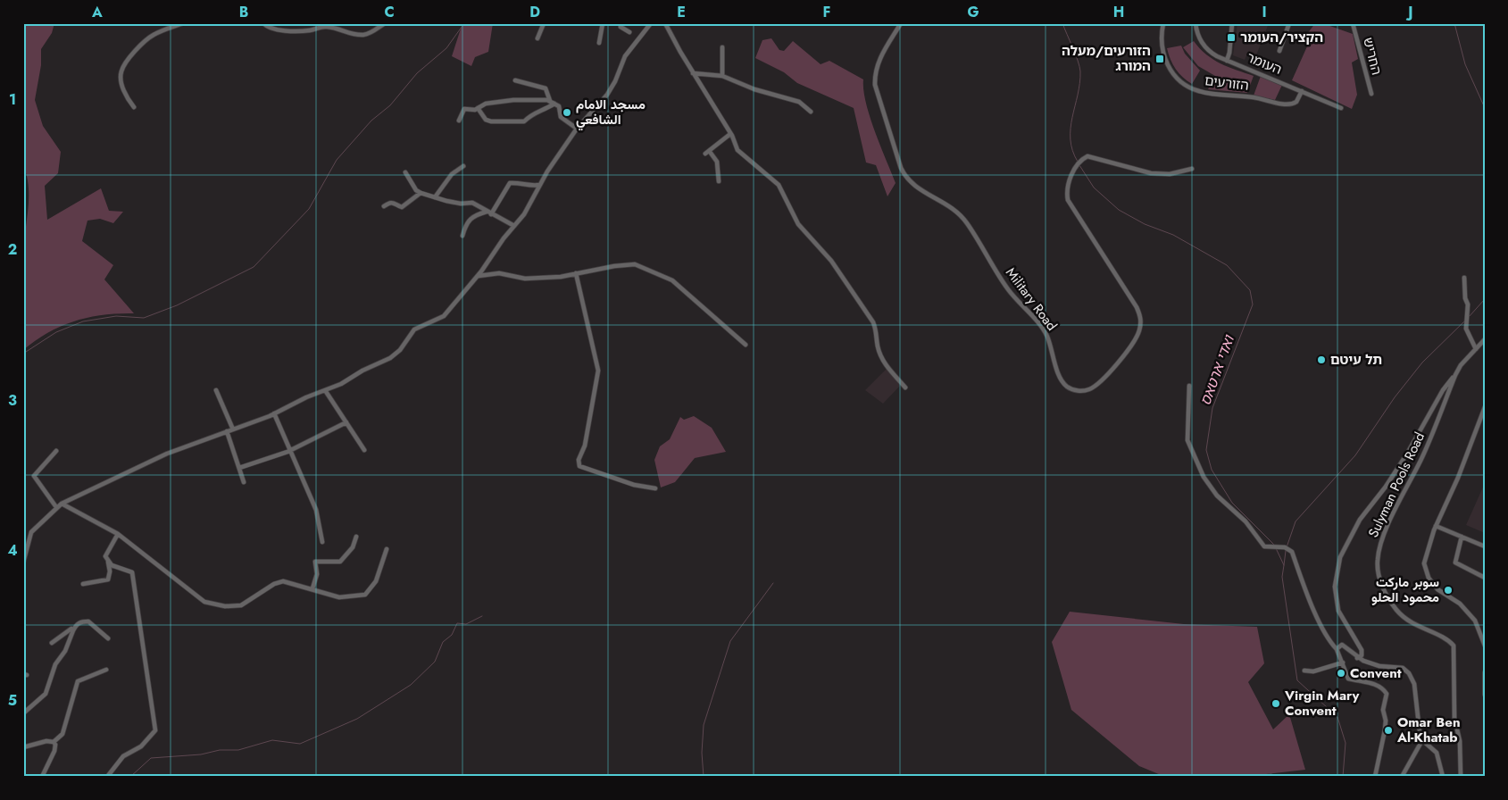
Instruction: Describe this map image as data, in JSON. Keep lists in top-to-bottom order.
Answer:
{
  "streets": {
    "street": [
      "החריש",
      "העומר",
      "הזורעים",
      "Military Road",
      "Sulyman Pools Road"
    ]
  },
  "crossings": [
    ["העומר", "הזורעים"]
  ],
  "water": ["ואדי ארטאס"],
  "places": {
    "transit": ["הקציר/העומר", "הזורעים/מעלה המורג"],
    "other": [
      "مسجد الامام الشافعي",
      "תל עיטם",
      "سوبر ماركت محمود الحلو",
      "Convent",
      "Virgin Mary Convent",
      "Omar Ben Al-Khatab"
    ]
  },
  "grid": {
    "columns": [
      "A",
      "B",
      "C",
      "D",
      "E",
      "F",
      "G",
      "H",
      "I",
      "J"
    ],
    "rows": [
      "1",
      "2",
      "3",
      "4",
      "5"
    ]
  }
}
